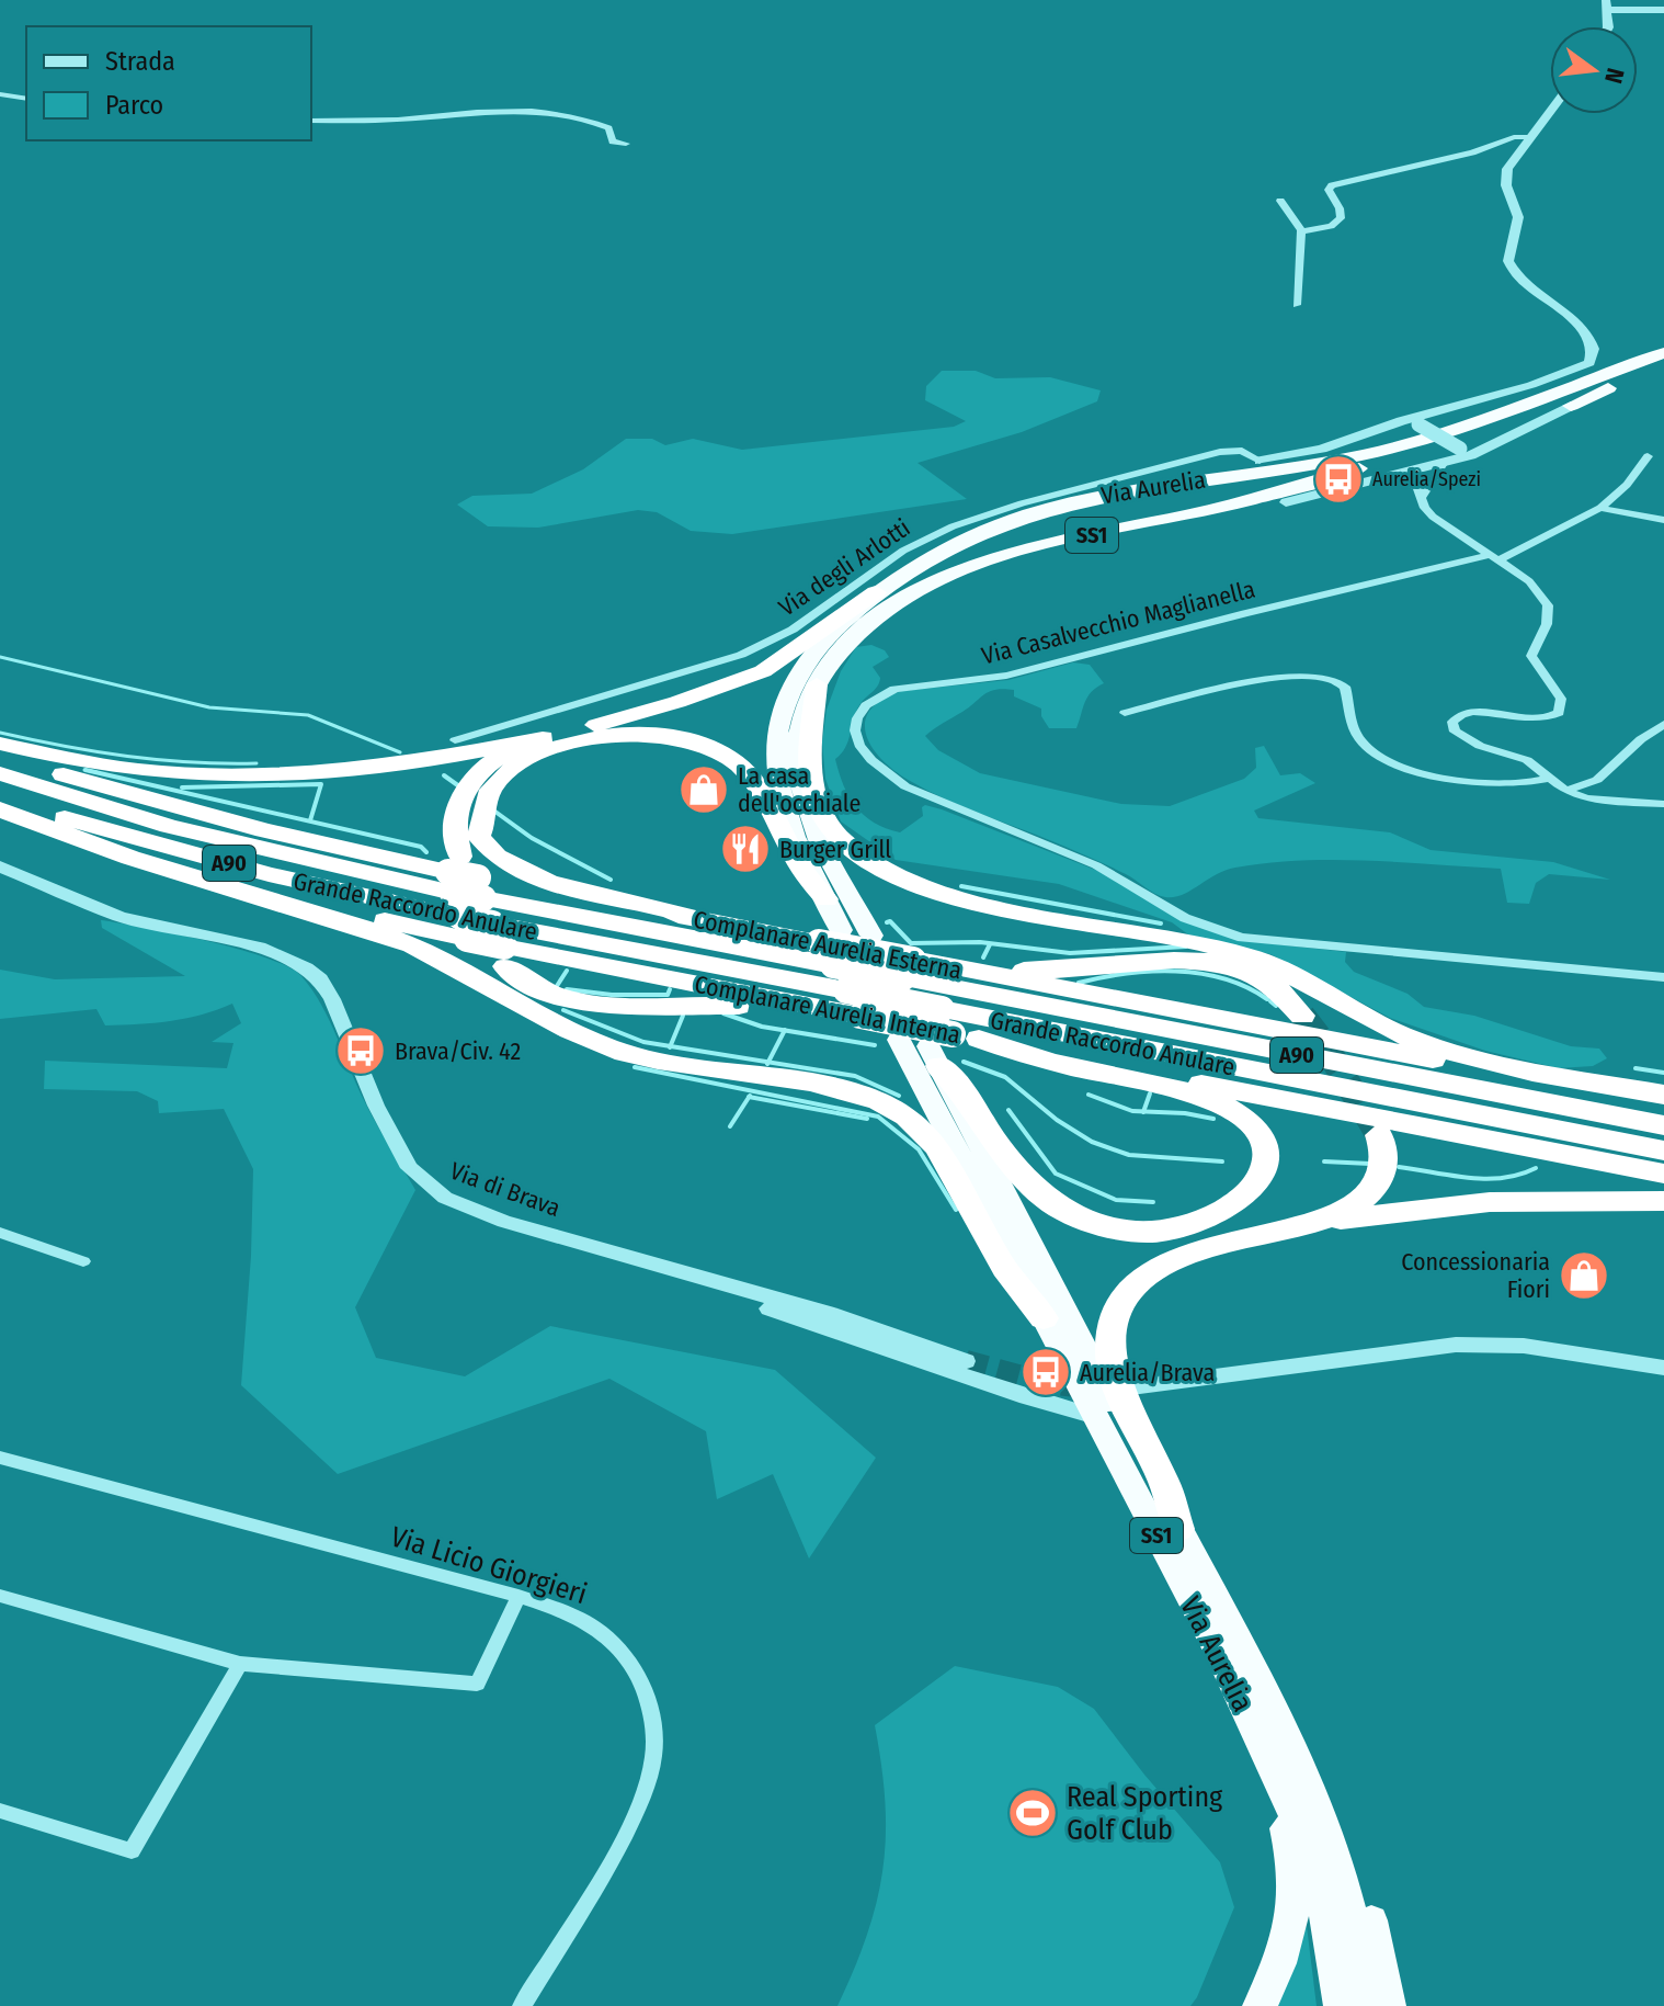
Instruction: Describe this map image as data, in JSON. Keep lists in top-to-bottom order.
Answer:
{
  "streets": {
    "highway": [
      "Via Aurelia",
      "SS1",
      "A90",
      "Grande Raccordo Anulare",
      "Complanare Aurelia Esterna",
      "Complanare Aurelia Interna"
    ],
    "street": [
      "Via degli Arlotti",
      "Via Casalvecchio Maglianella",
      "Via di Brava",
      "Via Licio Giorgieri"
    ]
  },
  "crossings": [
    ["Via Aurelia", "Grande Raccordo Anulare"],
    ["Via Aurelia", "Complanare Aurelia Esterna"],
    ["Via Aurelia", "Complanare Aurelia Interna"],
    ["Grande Raccordo Anulare", "Complanare Aurelia Esterna"],
    ["Grande Raccordo Anulare", "Complanare Aurelia Interna"],
    ["Complanare Aurelia Esterna", "Complanare Aurelia Interna"]
  ],
  "places": {
    "bus stop": ["Aurelia/Spezi", "Brava/Civ. 42", "Aurelia/Brava"],
    "shop": ["La casa dell'occhiale", "Concessionaria Fiori"],
    "restaurant": ["Burger Grill"],
    "sports": ["Real Sporting Golf Club"]
  },
  "legend": ["Strada", "Parco"],
  "north": "right"
}
